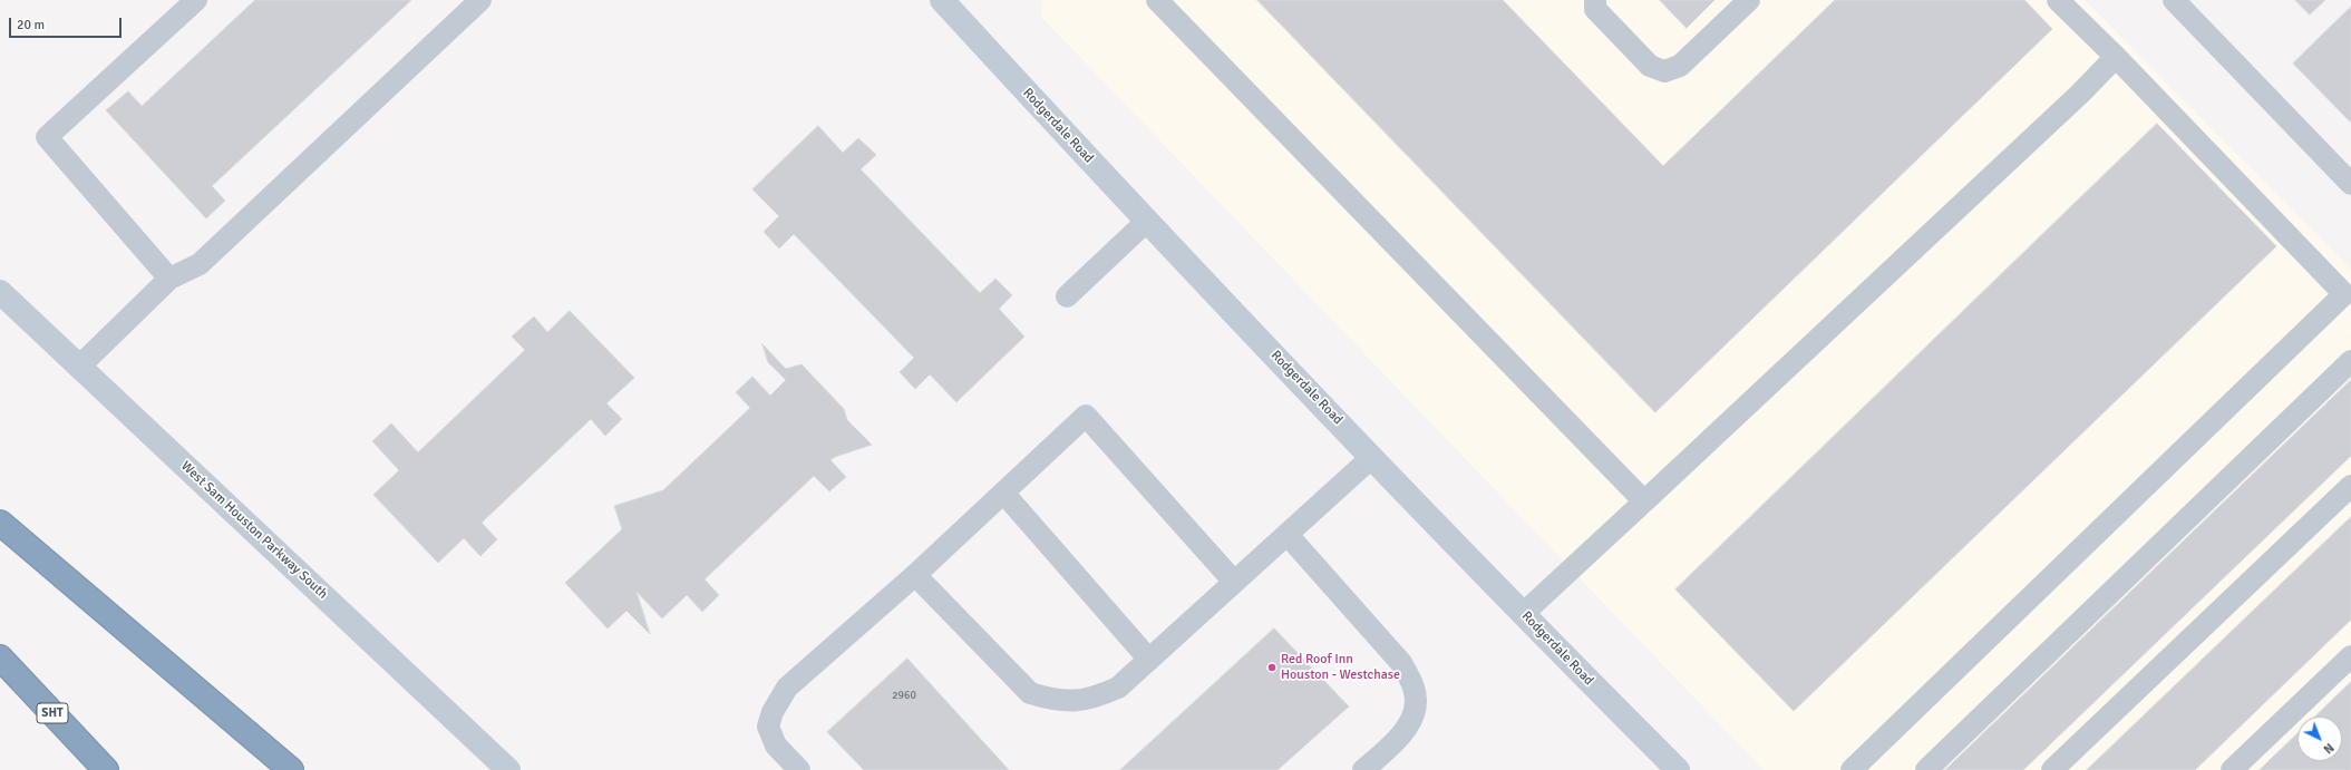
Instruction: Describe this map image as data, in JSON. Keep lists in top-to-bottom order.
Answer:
{
  "streets": {
    "highway": ["SHT"],
    "street": ["Rodgerdale Road", "West Sam Houston Parkway South"]
  },
  "places": ["Red Roof Inn Houston - Westchase"],
  "house_numbers": ["2960"],
  "scale_bar": "20 m",
  "north": "bottom right"
}
